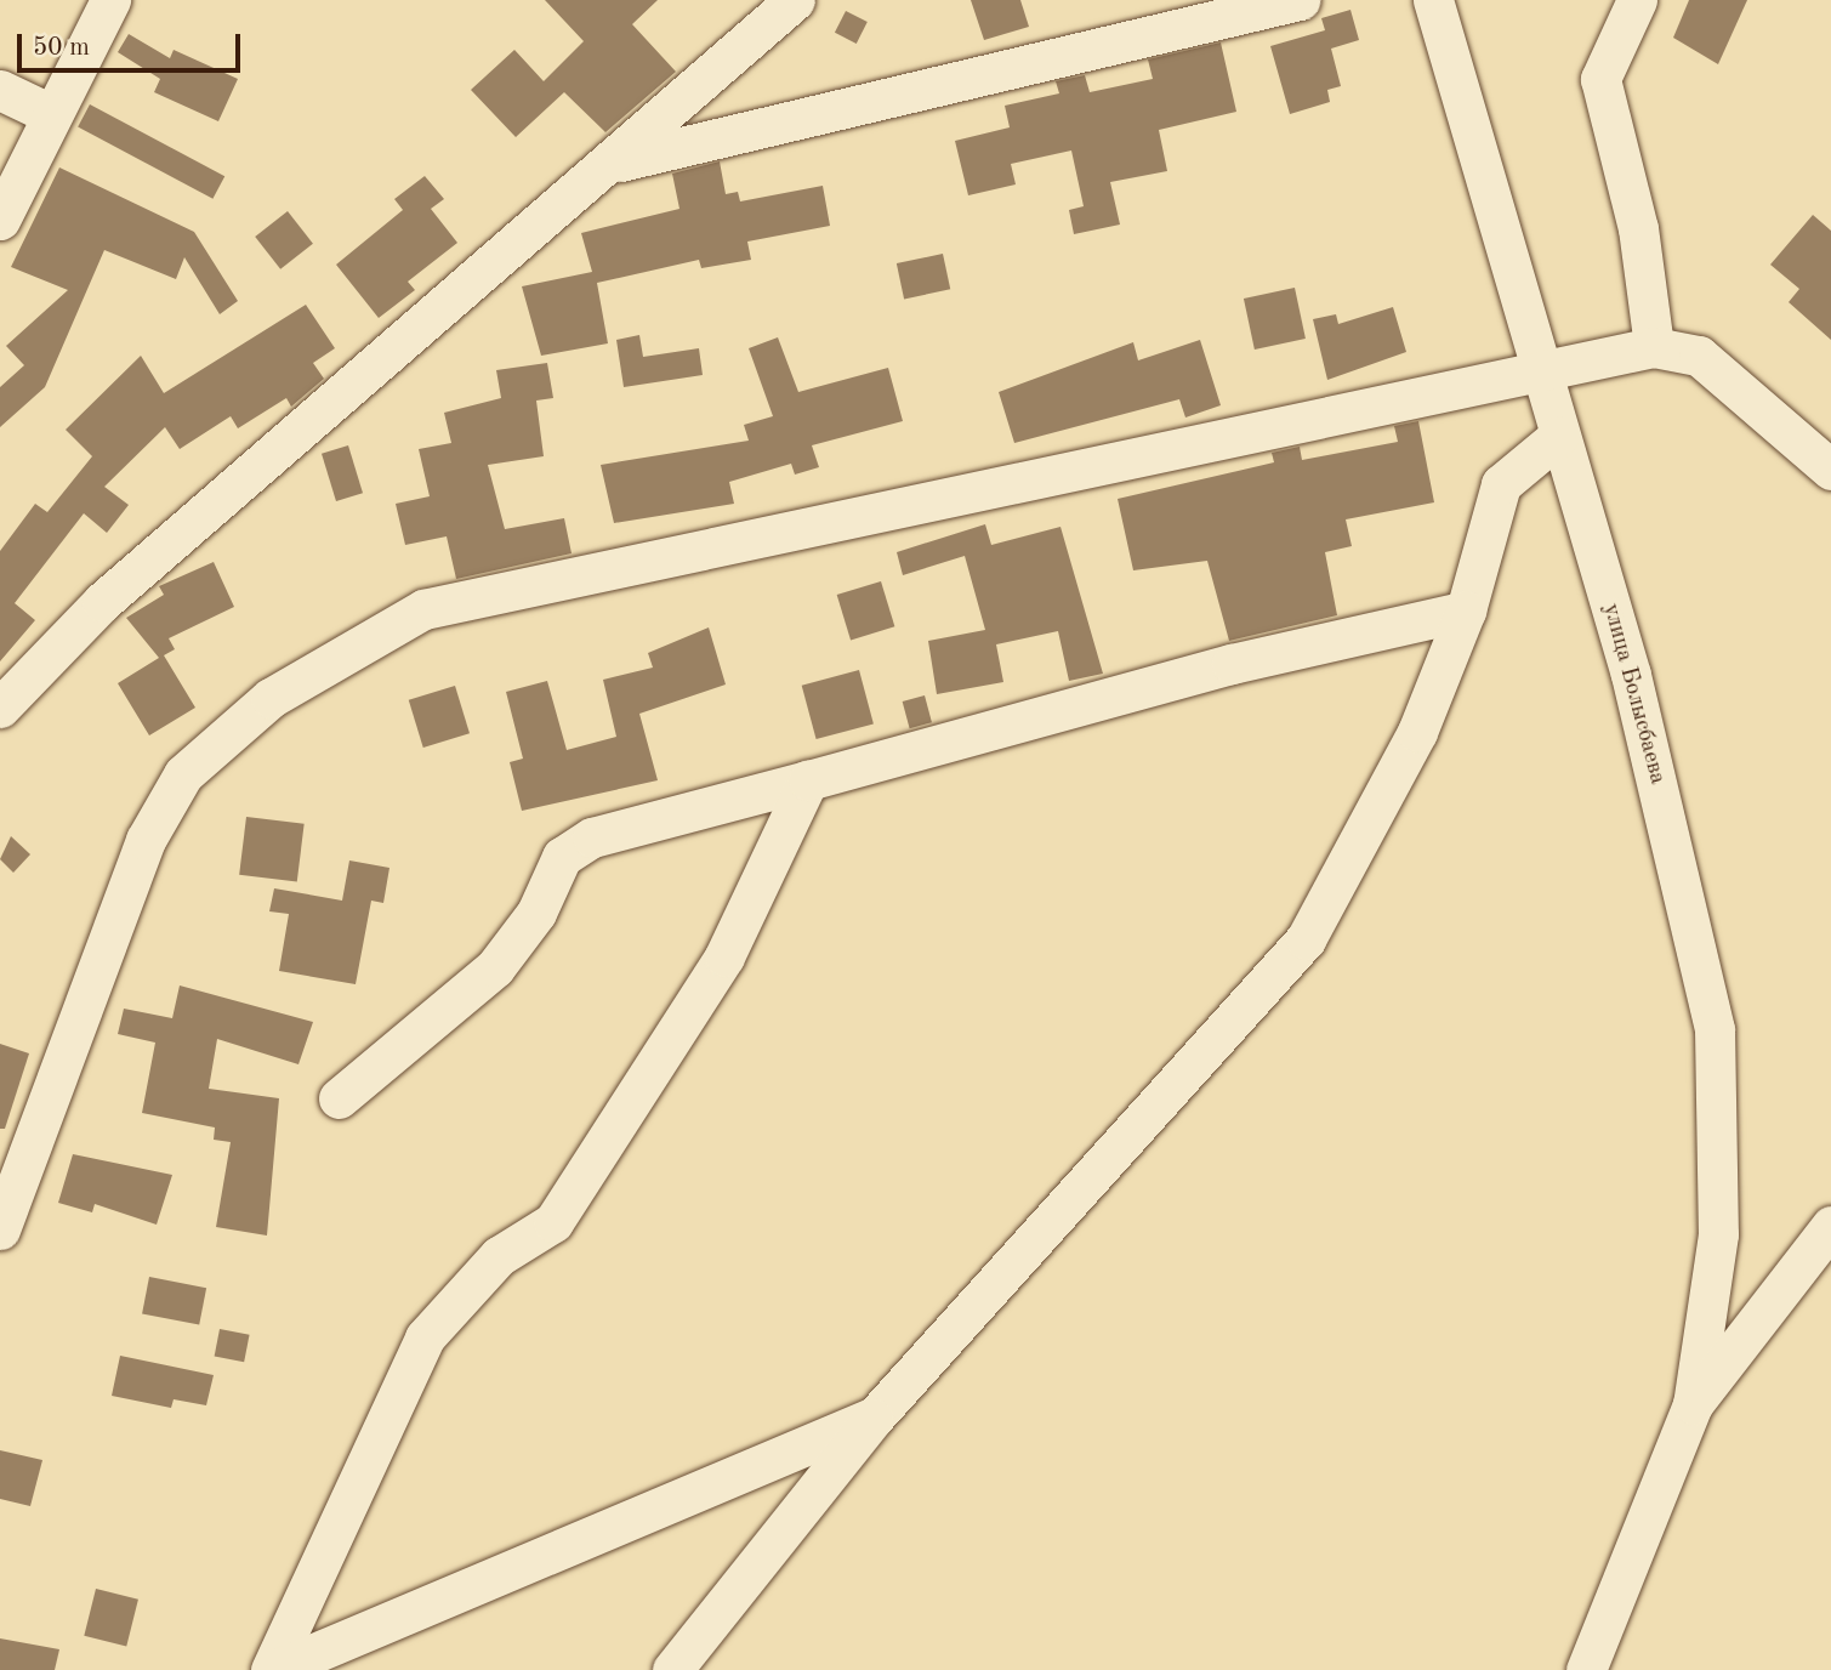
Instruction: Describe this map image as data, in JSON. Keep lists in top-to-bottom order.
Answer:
{
  "streets": {
    "street": ["улица Болысбаева"]
  },
  "scale_bar": "50 m"
}
